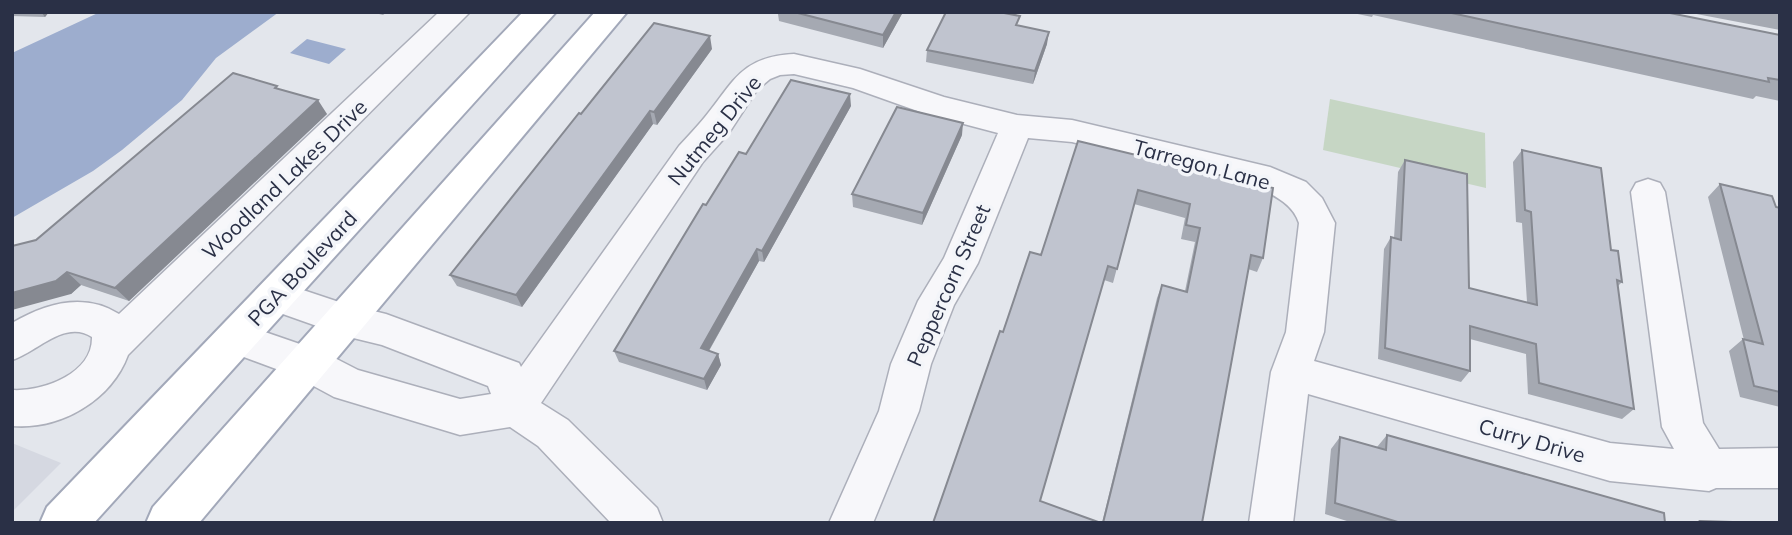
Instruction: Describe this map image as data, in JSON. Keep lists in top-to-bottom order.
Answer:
{
  "streets": {
    "main road": ["PGA Boulevard"],
    "street": [
      "Nutmeg Drive",
      "Tarregon Lane",
      "Woodland Lakes Drive",
      "Peppercorn Street",
      "Curry Drive"
    ]
  },
  "crossings": [
    ["Nutmeg Drive", "Tarregon Lane"],
    ["Nutmeg Drive", "Peppercorn Street"],
    ["Tarregon Lane", "Peppercorn Street"],
    ["Tarregon Lane", "Curry Drive"]
  ]
}
